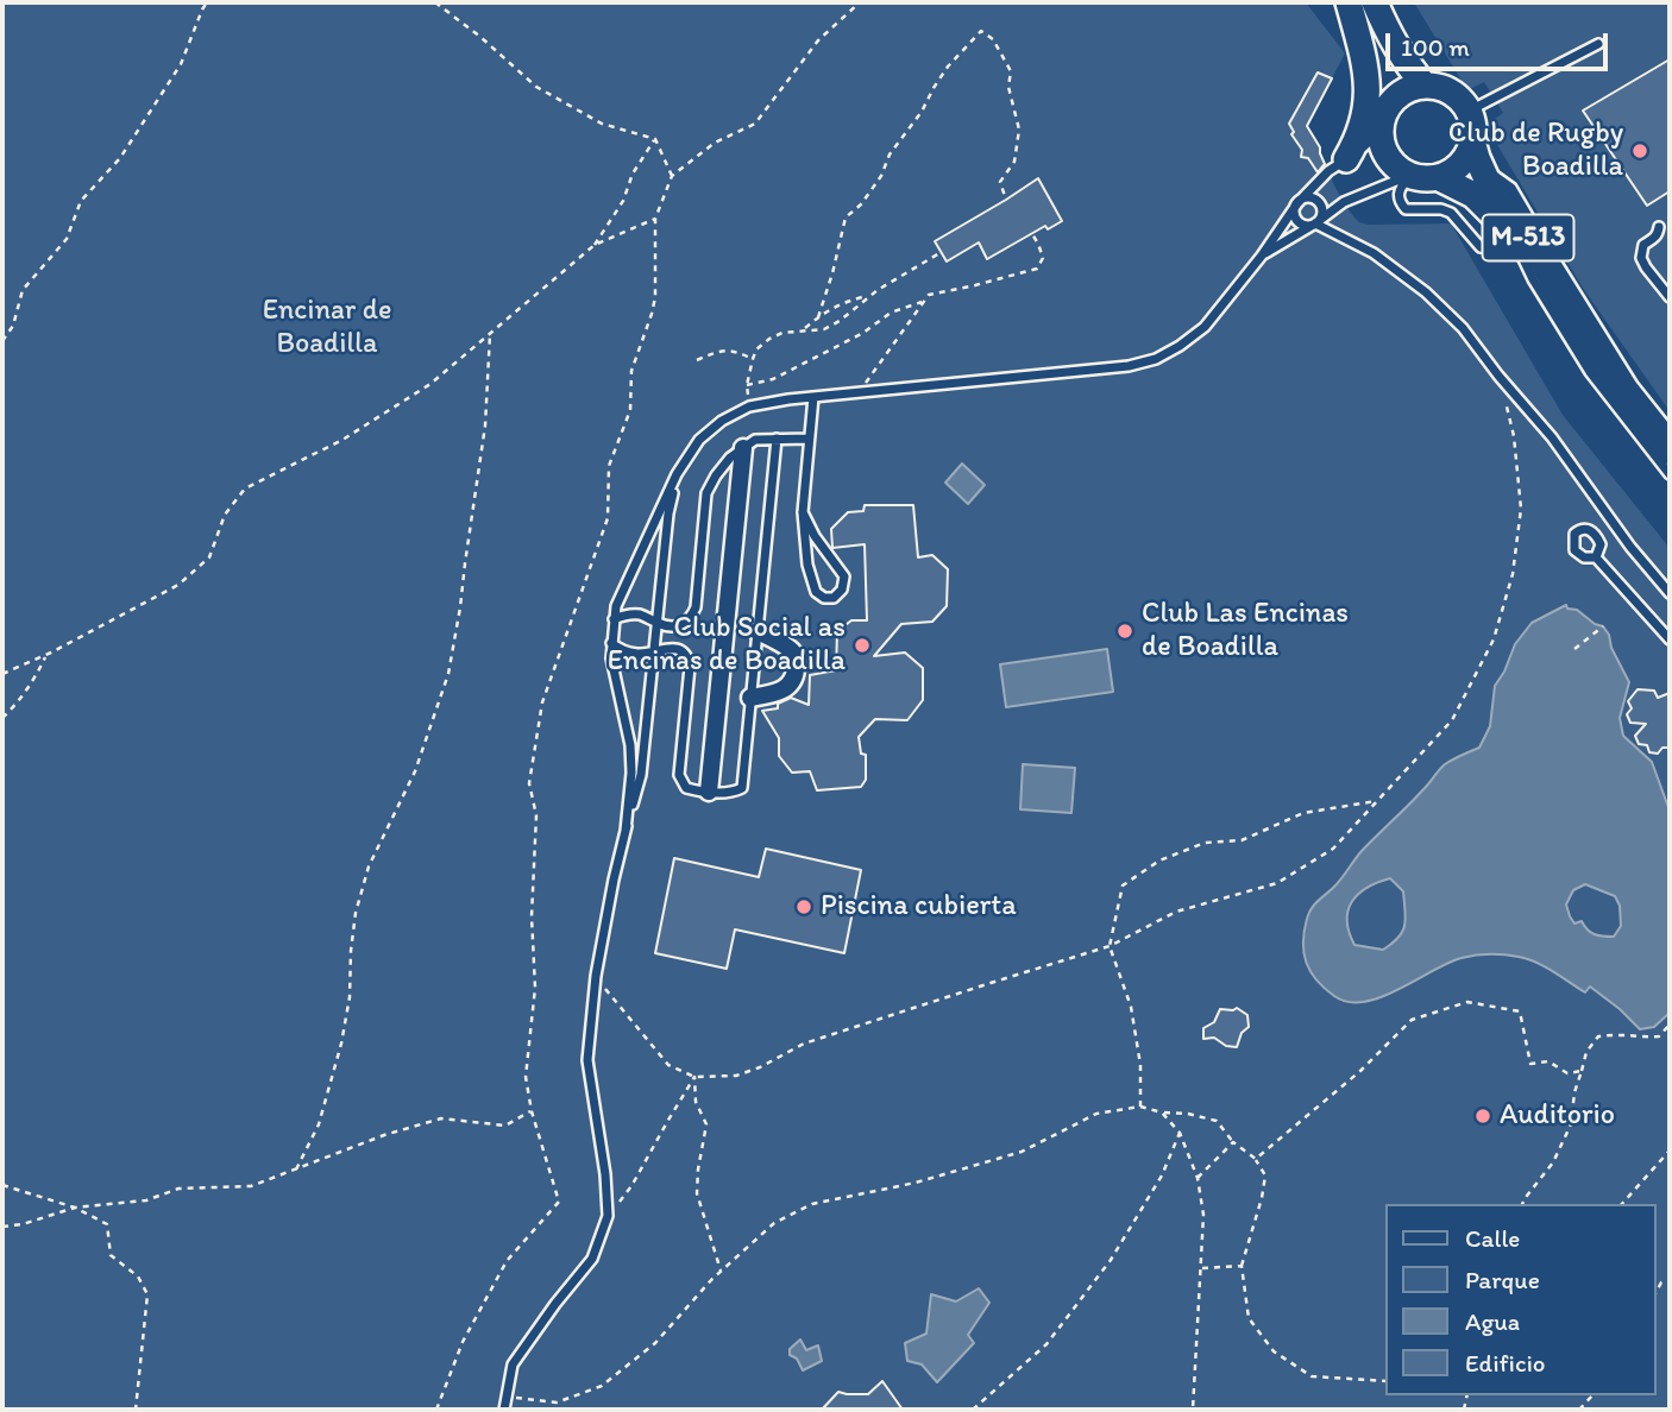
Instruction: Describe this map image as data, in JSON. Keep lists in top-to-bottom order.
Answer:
{
  "streets": {
    "main road": ["M-513"]
  },
  "parks": ["Encinar de Boadilla"],
  "places": [
    "Club de Rugby Boadilla",
    "Club Las Encinas de Boadilla",
    "Club Social as Encinas de Boadilla",
    "Piscina cubierta",
    "Auditorio"
  ],
  "legend": [
    "Calle",
    "Parque",
    "Agua",
    "Edificio"
  ],
  "scale_bar": "100 m"
}
